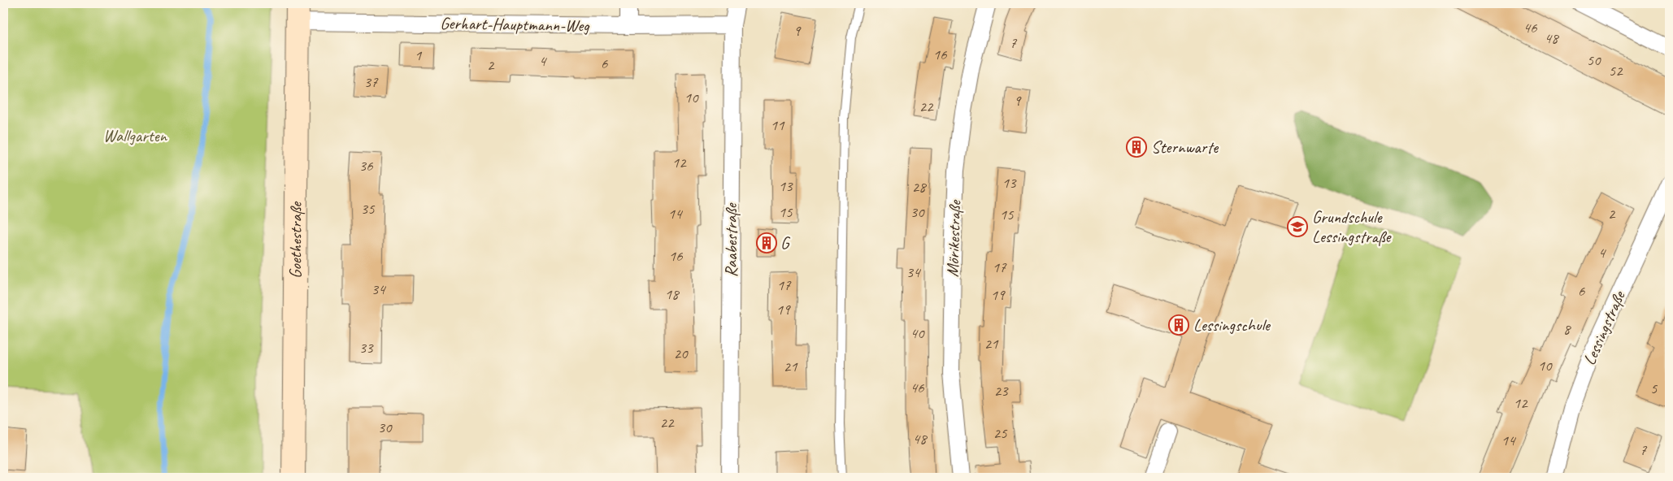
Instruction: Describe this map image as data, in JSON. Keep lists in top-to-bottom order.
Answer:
{
  "streets": {
    "main road": ["Goethestraße"],
    "street": [
      "Gerhart-Hauptmann-Weg",
      "Mörikestraße",
      "Raabestraße",
      "Lessingstraße"
    ]
  },
  "crossings": [
    ["Gerhart-Hauptmann-Weg", "Goethestraße"],
    ["Gerhart-Hauptmann-Weg", "Raabestraße"]
  ],
  "parks": ["Wallgarten"],
  "places": {
    "building": ["Sternwarte", "G", "Lessingschule"],
    "school or university": ["Grundschule Lessingstraße"]
  },
  "house_numbers": [
    "46",
    "9",
    "48",
    "7",
    "16",
    "1",
    "50",
    "4",
    "6",
    "2",
    "52",
    "37",
    "10",
    "9",
    "22",
    "11",
    "12",
    "36",
    "13",
    "13",
    "28",
    "35",
    "15",
    "30",
    "14",
    "2",
    "15",
    "4",
    "16",
    "17",
    "34",
    "17",
    "34",
    "6",
    "18",
    "19",
    "19",
    "8",
    "40",
    "21",
    "33",
    "20",
    "10",
    "21",
    "46",
    "5",
    "23",
    "12",
    "22",
    "30",
    "25",
    "48",
    "14",
    "7"
  ]
}
